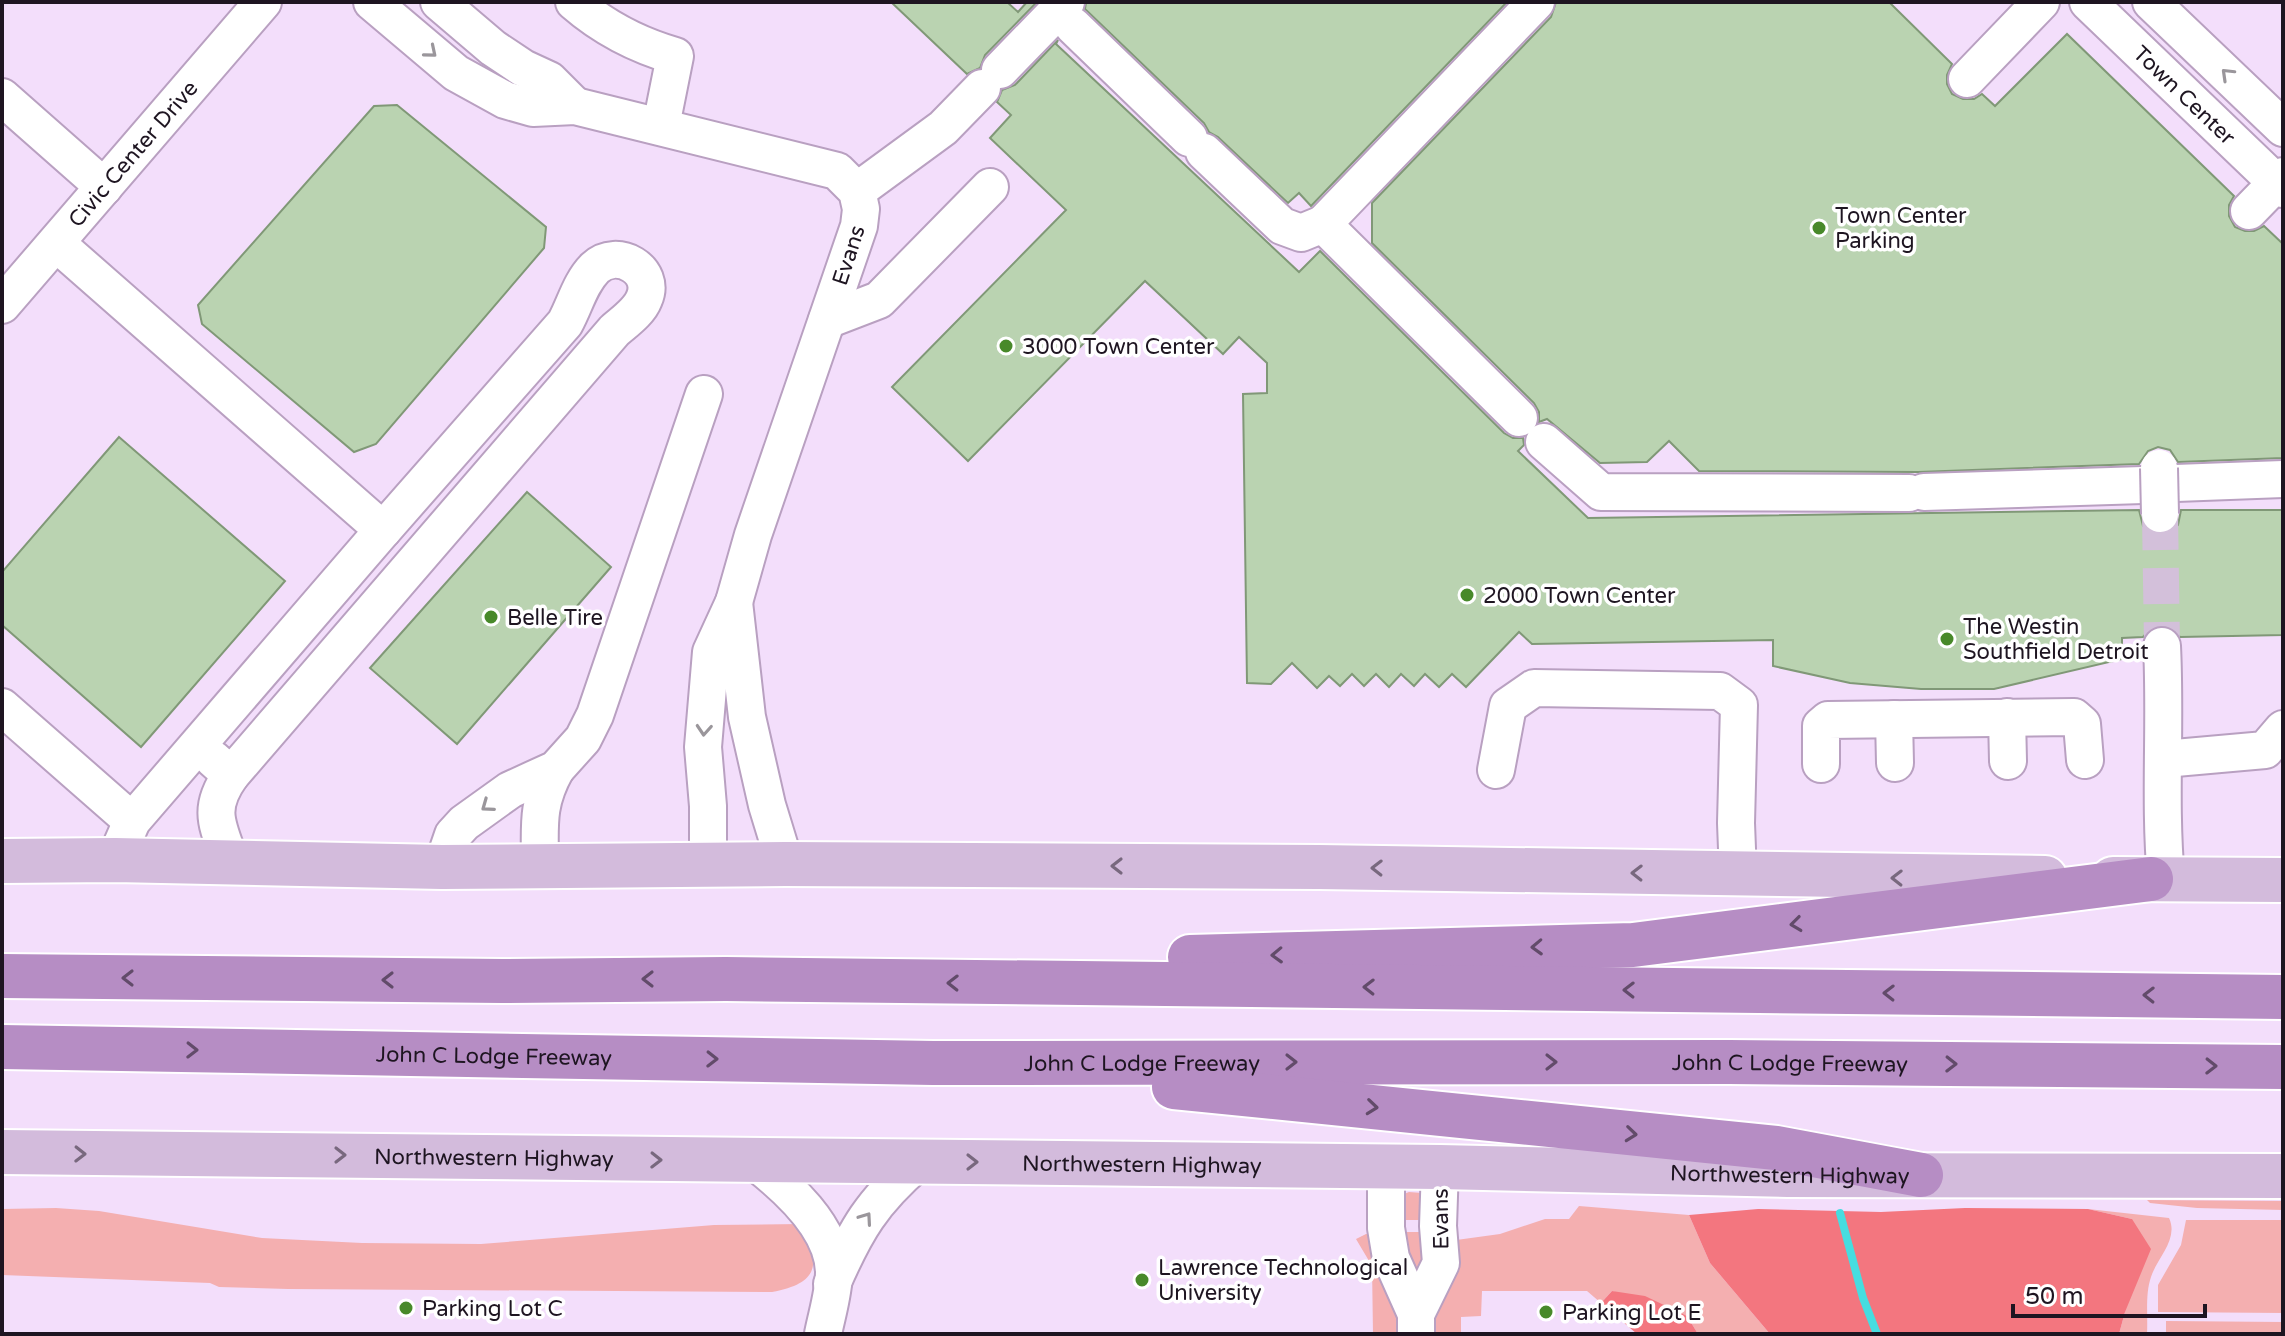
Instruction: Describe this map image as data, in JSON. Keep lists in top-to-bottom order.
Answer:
{
  "streets": {
    "highway": ["John C Lodge Freeway"],
    "main road": ["Northwestern Highway"],
    "street": ["Town Center", "Civic Center Drive", "Evans"]
  },
  "crossings": [
    ["Evans", "Northwestern Highway"]
  ],
  "places": [
    "Town Center Parking",
    "3000 Town Center",
    "2000 Town Center",
    "Belle Tire",
    "The Westin Southfield Detroit",
    "Lawrence Technological University",
    "Parking Lot C",
    "Parking Lot E"
  ],
  "scale_bar": "50 m"
}
